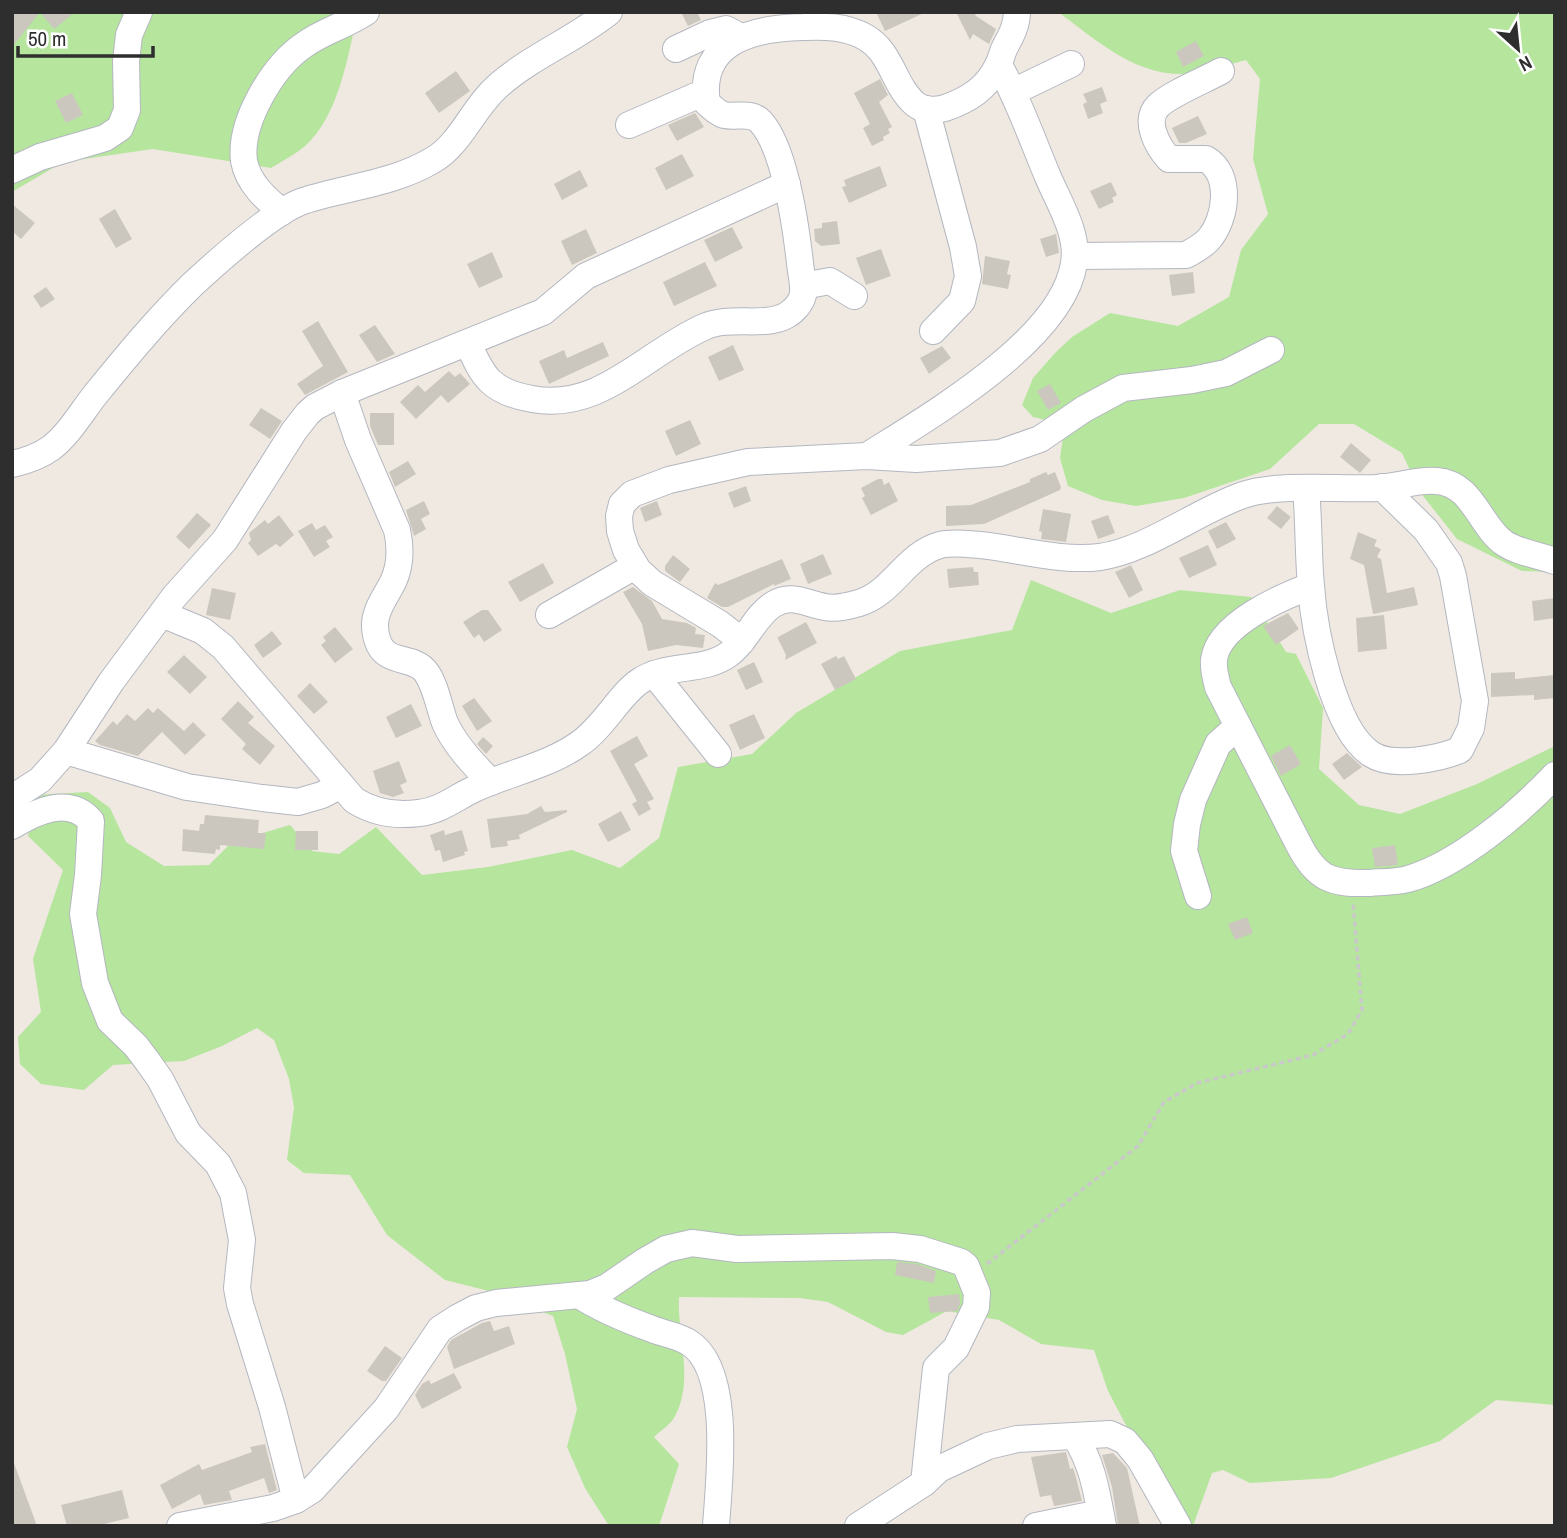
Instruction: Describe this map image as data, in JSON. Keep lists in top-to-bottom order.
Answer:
{
  "scale_bar": "50 m",
  "north": "bottom right"
}
